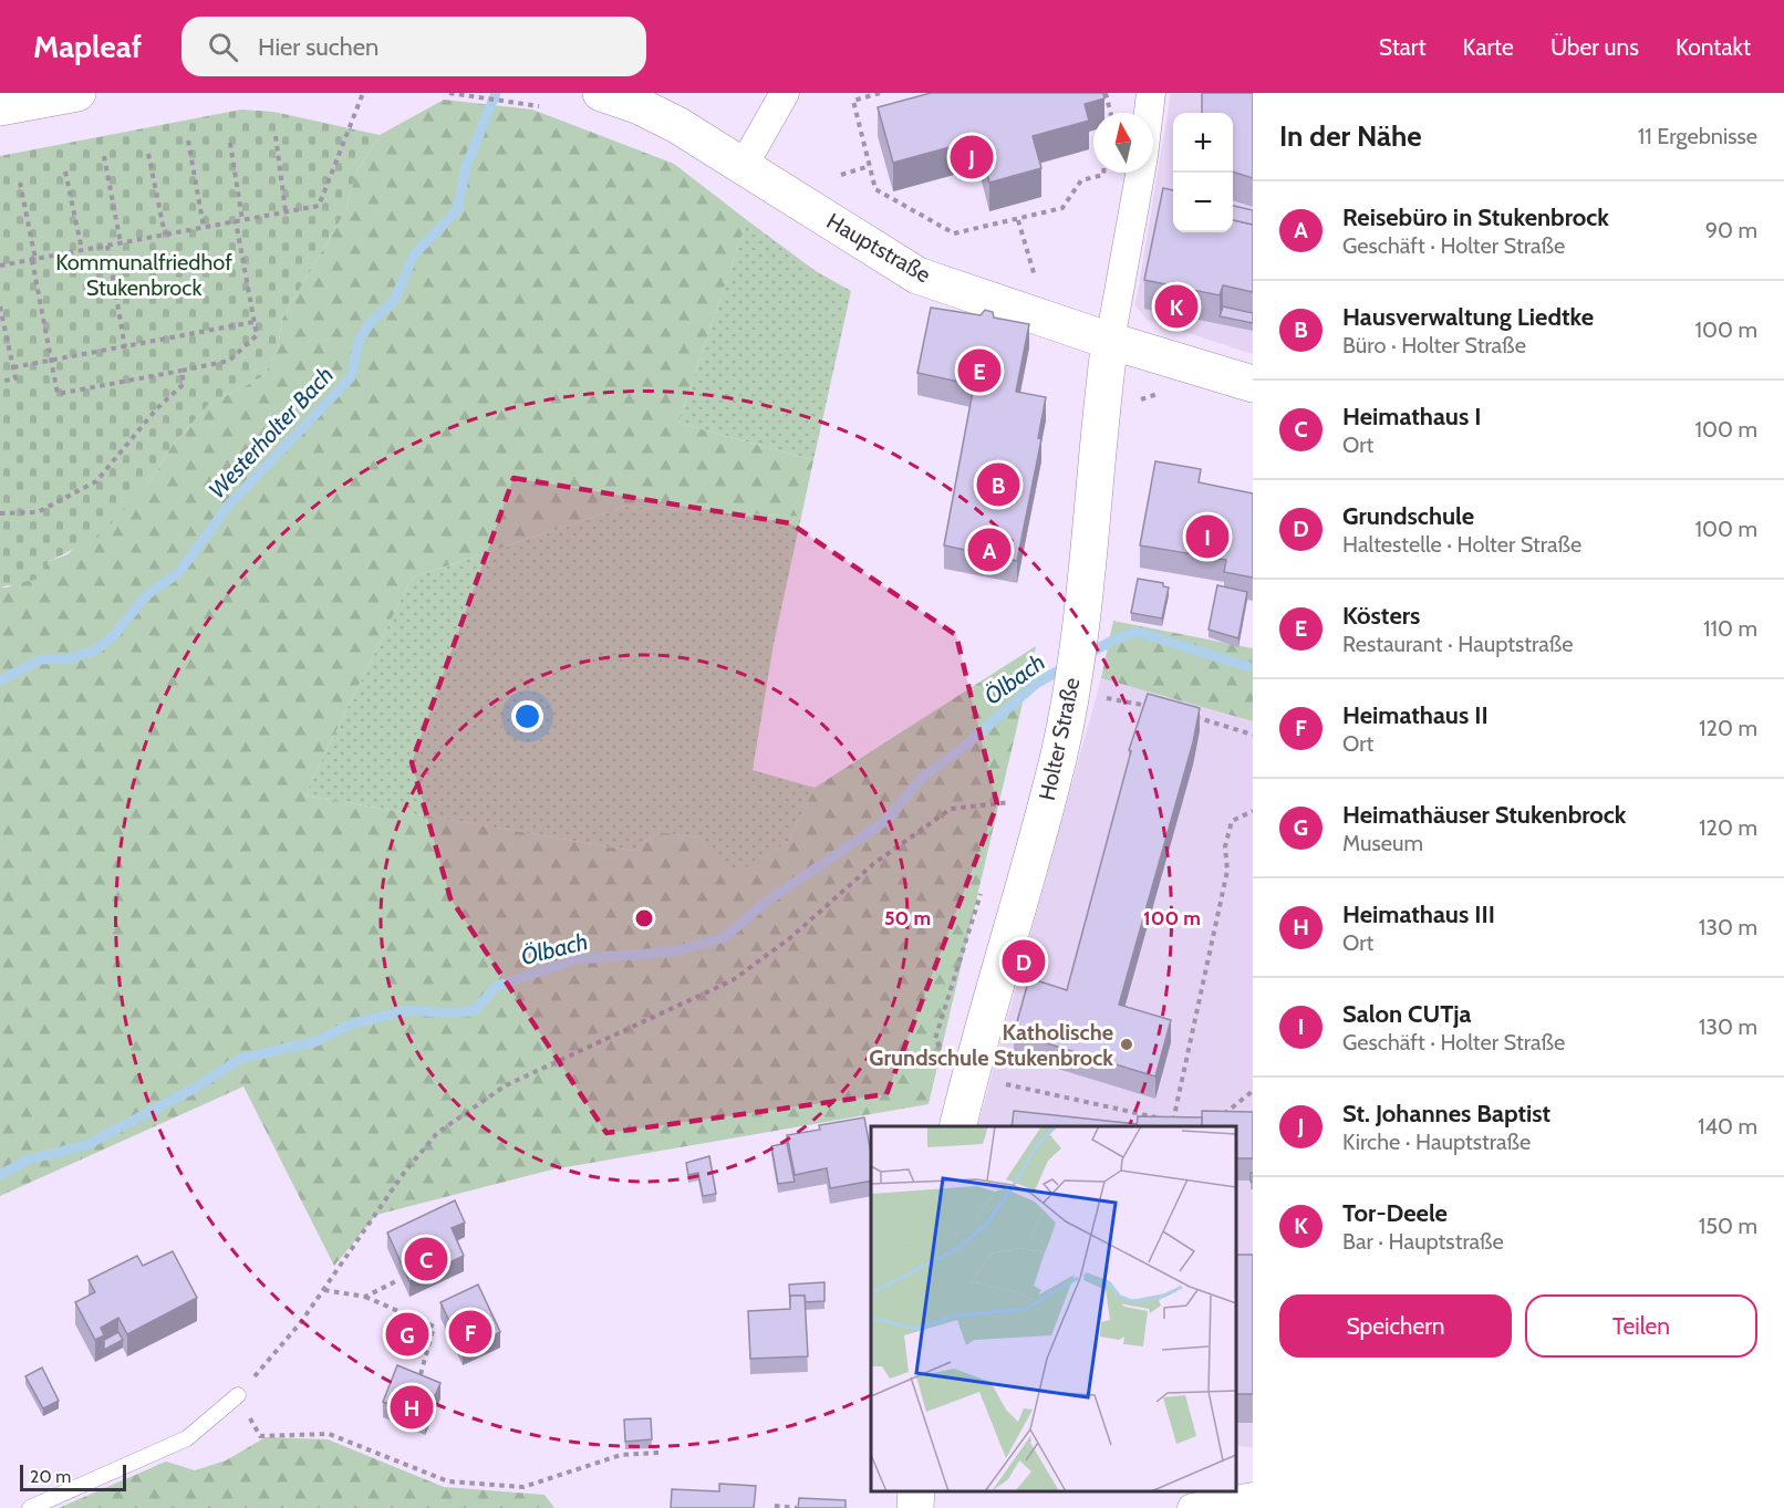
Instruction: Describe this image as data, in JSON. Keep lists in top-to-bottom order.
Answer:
{
  "streets": {
    "main road": ["Hauptstraße", "Holter Straße"]
  },
  "crossings": [
    ["Hauptstraße", "Holter Straße"]
  ],
  "water": ["Westerholter Bach", "Ölbach"],
  "parks": ["Kommunalfriedhof Stukenbrock"],
  "places": ["Katholische Grundschule Stukenbrock"],
  "scale_bar": "20 m",
  "north": "top",
  "page": {
    "header": "Mapleaf",
    "search": "Hier suchen",
    "nav": [
      "Start",
      "Karte",
      "Über uns",
      "Kontakt"
    ],
    "heading": ["In der Nähe", "11 Ergebnisse"],
    "map_buttons": ["+", "−"],
    "pins": [
      "J",
      "K",
      "E",
      "B",
      "I",
      "A",
      "D",
      "C",
      "F",
      "G",
      "H"
    ],
    "list": [
      {
        "mark": "A",
        "name": "Reisebüro in Stukenbrock",
        "note": "Geschäft · Holter Straße",
        "value": "90 m"
      },
      {
        "mark": "B",
        "name": "Hausverwaltung Liedtke",
        "note": "Büro · Holter Straße",
        "value": "100 m"
      },
      {
        "mark": "C",
        "name": "Heimathaus I",
        "note": "Ort",
        "value": "100 m"
      },
      {
        "mark": "D",
        "name": "Grundschule",
        "note": "Haltestelle · Holter Straße",
        "value": "100 m"
      },
      {
        "mark": "E",
        "name": "Kösters",
        "note": "Restaurant · Hauptstraße",
        "value": "110 m"
      },
      {
        "mark": "F",
        "name": "Heimathaus II",
        "note": "Ort",
        "value": "120 m"
      },
      {
        "mark": "G",
        "name": "Heimathäuser Stukenbrock",
        "note": "Museum",
        "value": "120 m"
      },
      {
        "mark": "H",
        "name": "Heimathaus III",
        "note": "Ort",
        "value": "130 m"
      },
      {
        "mark": "I",
        "name": "Salon CUTja",
        "note": "Geschäft · Holter Straße",
        "value": "130 m"
      },
      {
        "mark": "J",
        "name": "St. Johannes Baptist",
        "note": "Kirche · Hauptstraße",
        "value": "140 m"
      },
      {
        "mark": "K",
        "name": "Tor-Deele",
        "note": "Bar · Hauptstraße",
        "value": "150 m"
      }
    ],
    "buttons": ["Speichern", "Teilen"],
    "scale": "20 m"
  },
  "rings": ["50 m", "100 m"]
}
